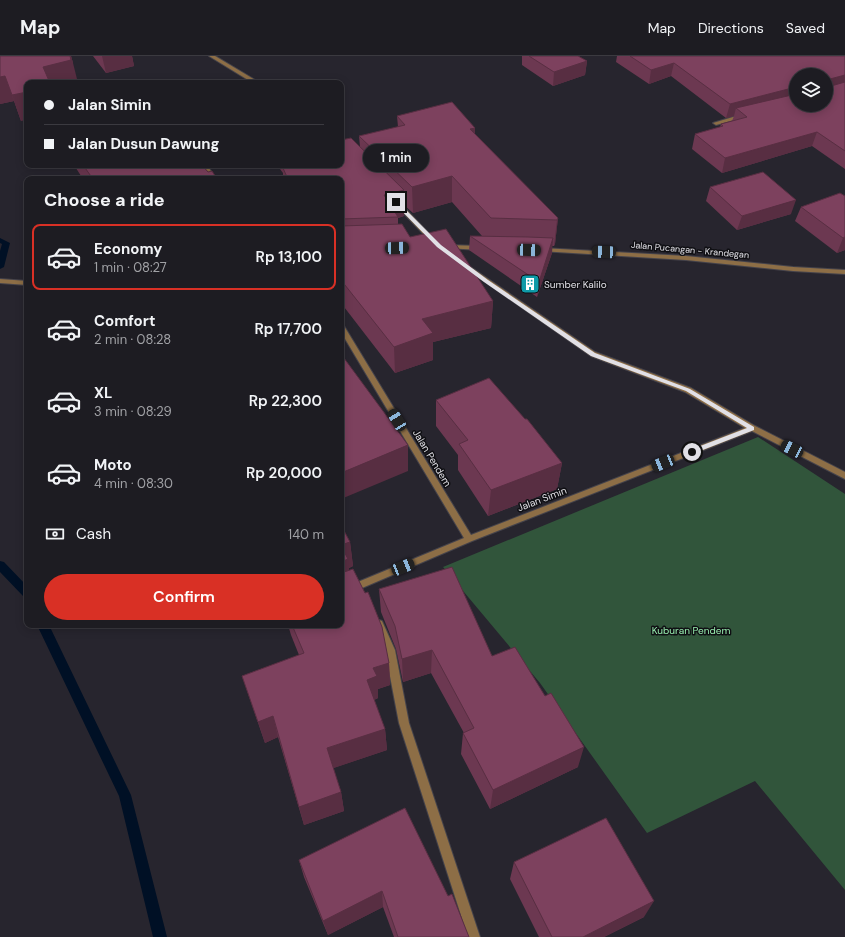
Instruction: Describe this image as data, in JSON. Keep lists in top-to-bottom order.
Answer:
{
  "streets": {
    "street": ["Jalan Pucangan - Krandegan", "Jalan Pendem", "Jalan Simin"]
  },
  "crossings": [
    ["Jalan Pendem", "Jalan Simin"]
  ],
  "parks": ["Kuburan Pendem"],
  "places": {
    "building": ["Sumber Kalilo"]
  },
  "page": {
    "header": "Map",
    "nav": ["Map", "Directions", "Saved"],
    "banner": ["Jalan Simin", "Jalan Dusun Dawung"],
    "bubble": "1 min",
    "heading": "Choose a ride",
    "list": [
      {
        "name": "Economy",
        "note": "1 min · 08:27",
        "value": "Rp 13,100"
      },
      {
        "name": "Comfort",
        "note": "2 min · 08:28",
        "value": "Rp 17,700"
      },
      {
        "name": "XL",
        "note": "3 min · 08:29",
        "value": "Rp 22,300"
      },
      {
        "name": "Moto",
        "note": "4 min · 08:30",
        "value": "Rp 20,000"
      }
    ],
    "pay": ["Cash", "140 m"],
    "buttons": "Confirm"
  }
}
